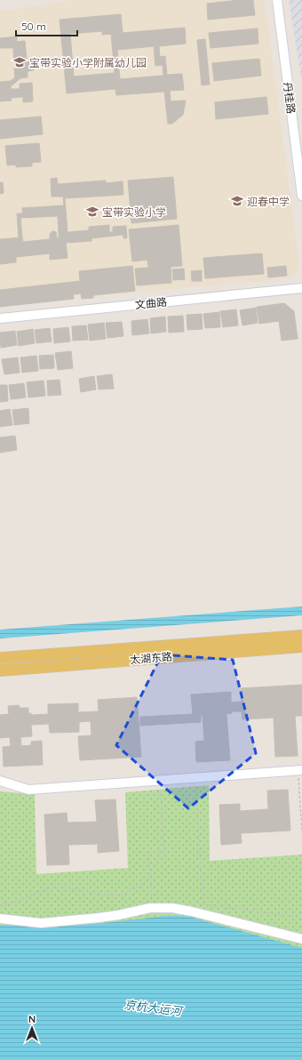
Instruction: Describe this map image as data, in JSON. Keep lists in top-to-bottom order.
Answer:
{
  "streets": {
    "main road": ["太湖东路"],
    "street": ["丹桂路", "文曲路"]
  },
  "water": ["京杭大运河"],
  "places": {
    "school or university": ["宝带实验小学附属幼儿园", "迎春中学", "宝带实验小学"]
  },
  "scale_bar": "50 m",
  "north": "top"
}
